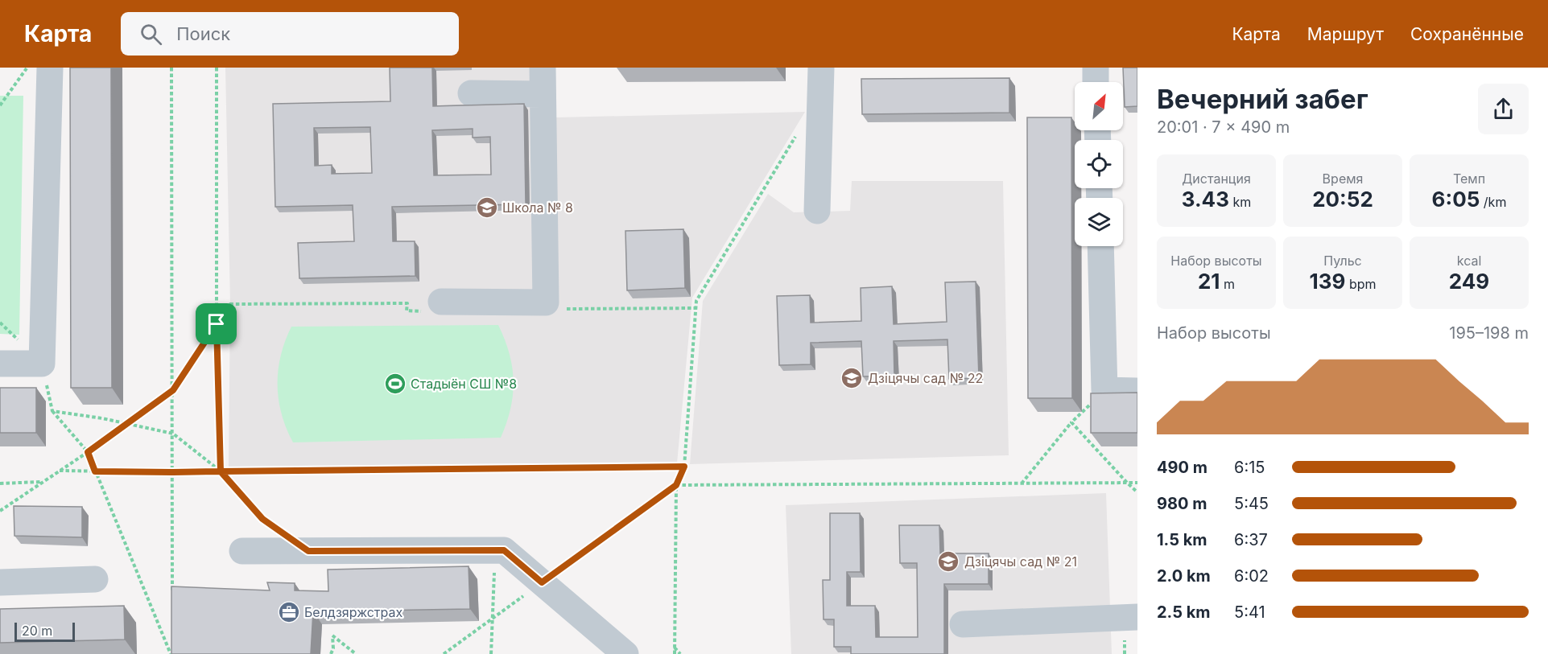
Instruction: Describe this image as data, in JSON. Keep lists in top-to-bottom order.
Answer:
{
  "places": {
    "school or university": ["Школа № 8", "Дзіцячы сад № 22", "Дзіцячы сад № 21"],
    "sports": ["Стадыён СШ №8"],
    "office": ["Белдзяржстрах"]
  },
  "scale_bar": "20 m",
  "north": "top right",
  "page": {
    "header": "Карта",
    "search": "Поиск",
    "nav": ["Карта", "Маршрут", "Сохранённые"],
    "heading": ["Вечерний забег", "20:01 · 7 × 490 m"],
    "stats": [
      ["Дистанция", "3.43 km"],
      ["Время", "20:52"],
      ["Темп", "6:05 /km"],
      ["Набор высоты", "21 m"],
      ["Пульс", "139 bpm"],
      ["kcal", "249"]
    ],
    "chart": ["Набор высоты", "195–198 m"],
    "list": [
      {
        "name": "490 m",
        "note": "6:15"
      },
      {
        "name": "980 m",
        "note": "5:45"
      },
      {
        "name": "1.5 km",
        "note": "6:37"
      },
      {
        "name": "2.0 km",
        "note": "6:02"
      },
      {
        "name": "2.5 km",
        "note": "5:41"
      }
    ],
    "scale": "20 m"
  }
}
